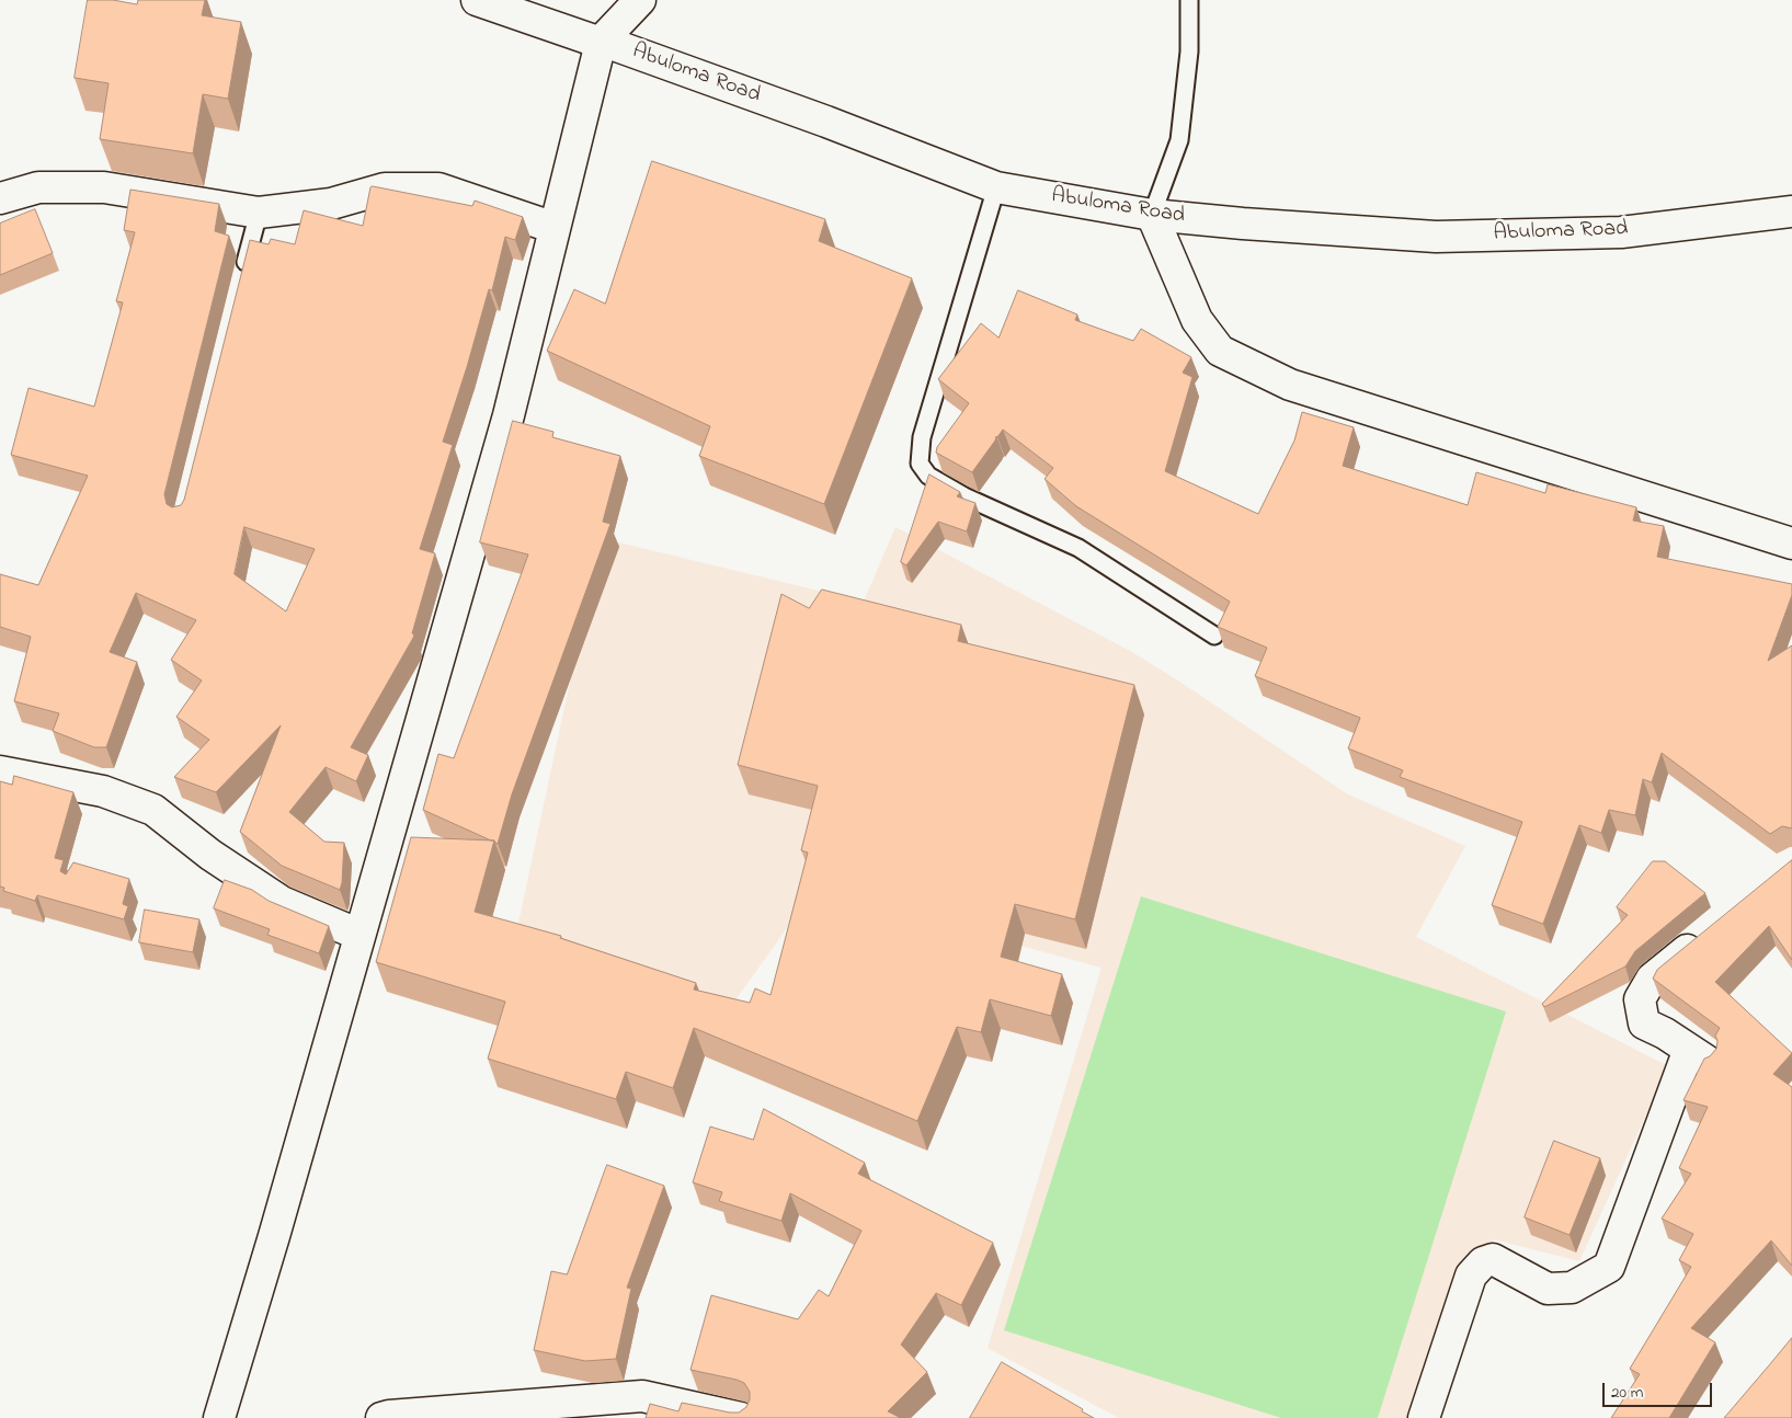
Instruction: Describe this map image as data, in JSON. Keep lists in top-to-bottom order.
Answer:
{
  "streets": {
    "street": ["Abuloma Road"]
  },
  "scale_bar": "20 m"
}
